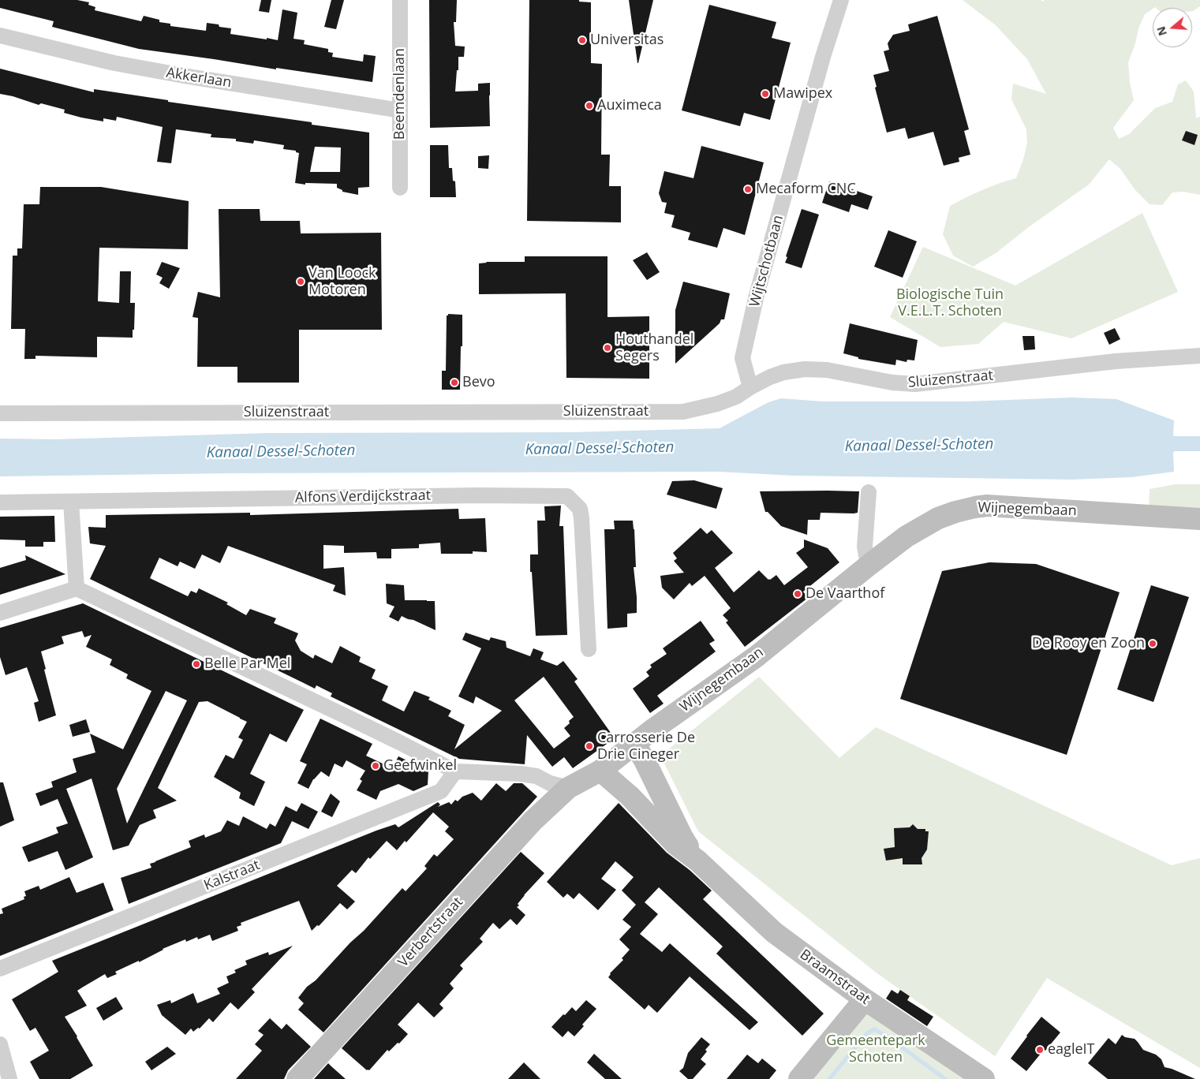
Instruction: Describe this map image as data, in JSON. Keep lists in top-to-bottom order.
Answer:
{
  "streets": {
    "street": [
      "Akkerlaan",
      "Beemdenlaan",
      "Wijtschotbaan",
      "Sluizenstraat",
      "Alfons Verdijckstraat",
      "Wijnegembaan",
      "Kalstraat",
      "Verbertstraat",
      "Braamstraat"
    ]
  },
  "crossings": [
    ["Akkerlaan", "Beemdenlaan"],
    ["Wijtschotbaan", "Sluizenstraat"],
    ["Wijnegembaan", "Verbertstraat"],
    ["Wijnegembaan", "Braamstraat"]
  ],
  "water": ["Kanaal Dessel-Schoten"],
  "parks": ["Biologische Tuin V.E.L.T. Schoten", "Gemeentepark Schoten"],
  "places": [
    "Universitas",
    "Mawipex",
    "Auximeca",
    "Mecaform CNC",
    "Van Loock Motoren",
    "Houthandel Segers",
    "Bevo",
    "De Vaarthof",
    "De Rooy en Zoon",
    "Belle Par Mel",
    "Carrosserie De Drie Cineger",
    "Geefwinkel",
    "eagleIT"
  ],
  "north": "left"
}
